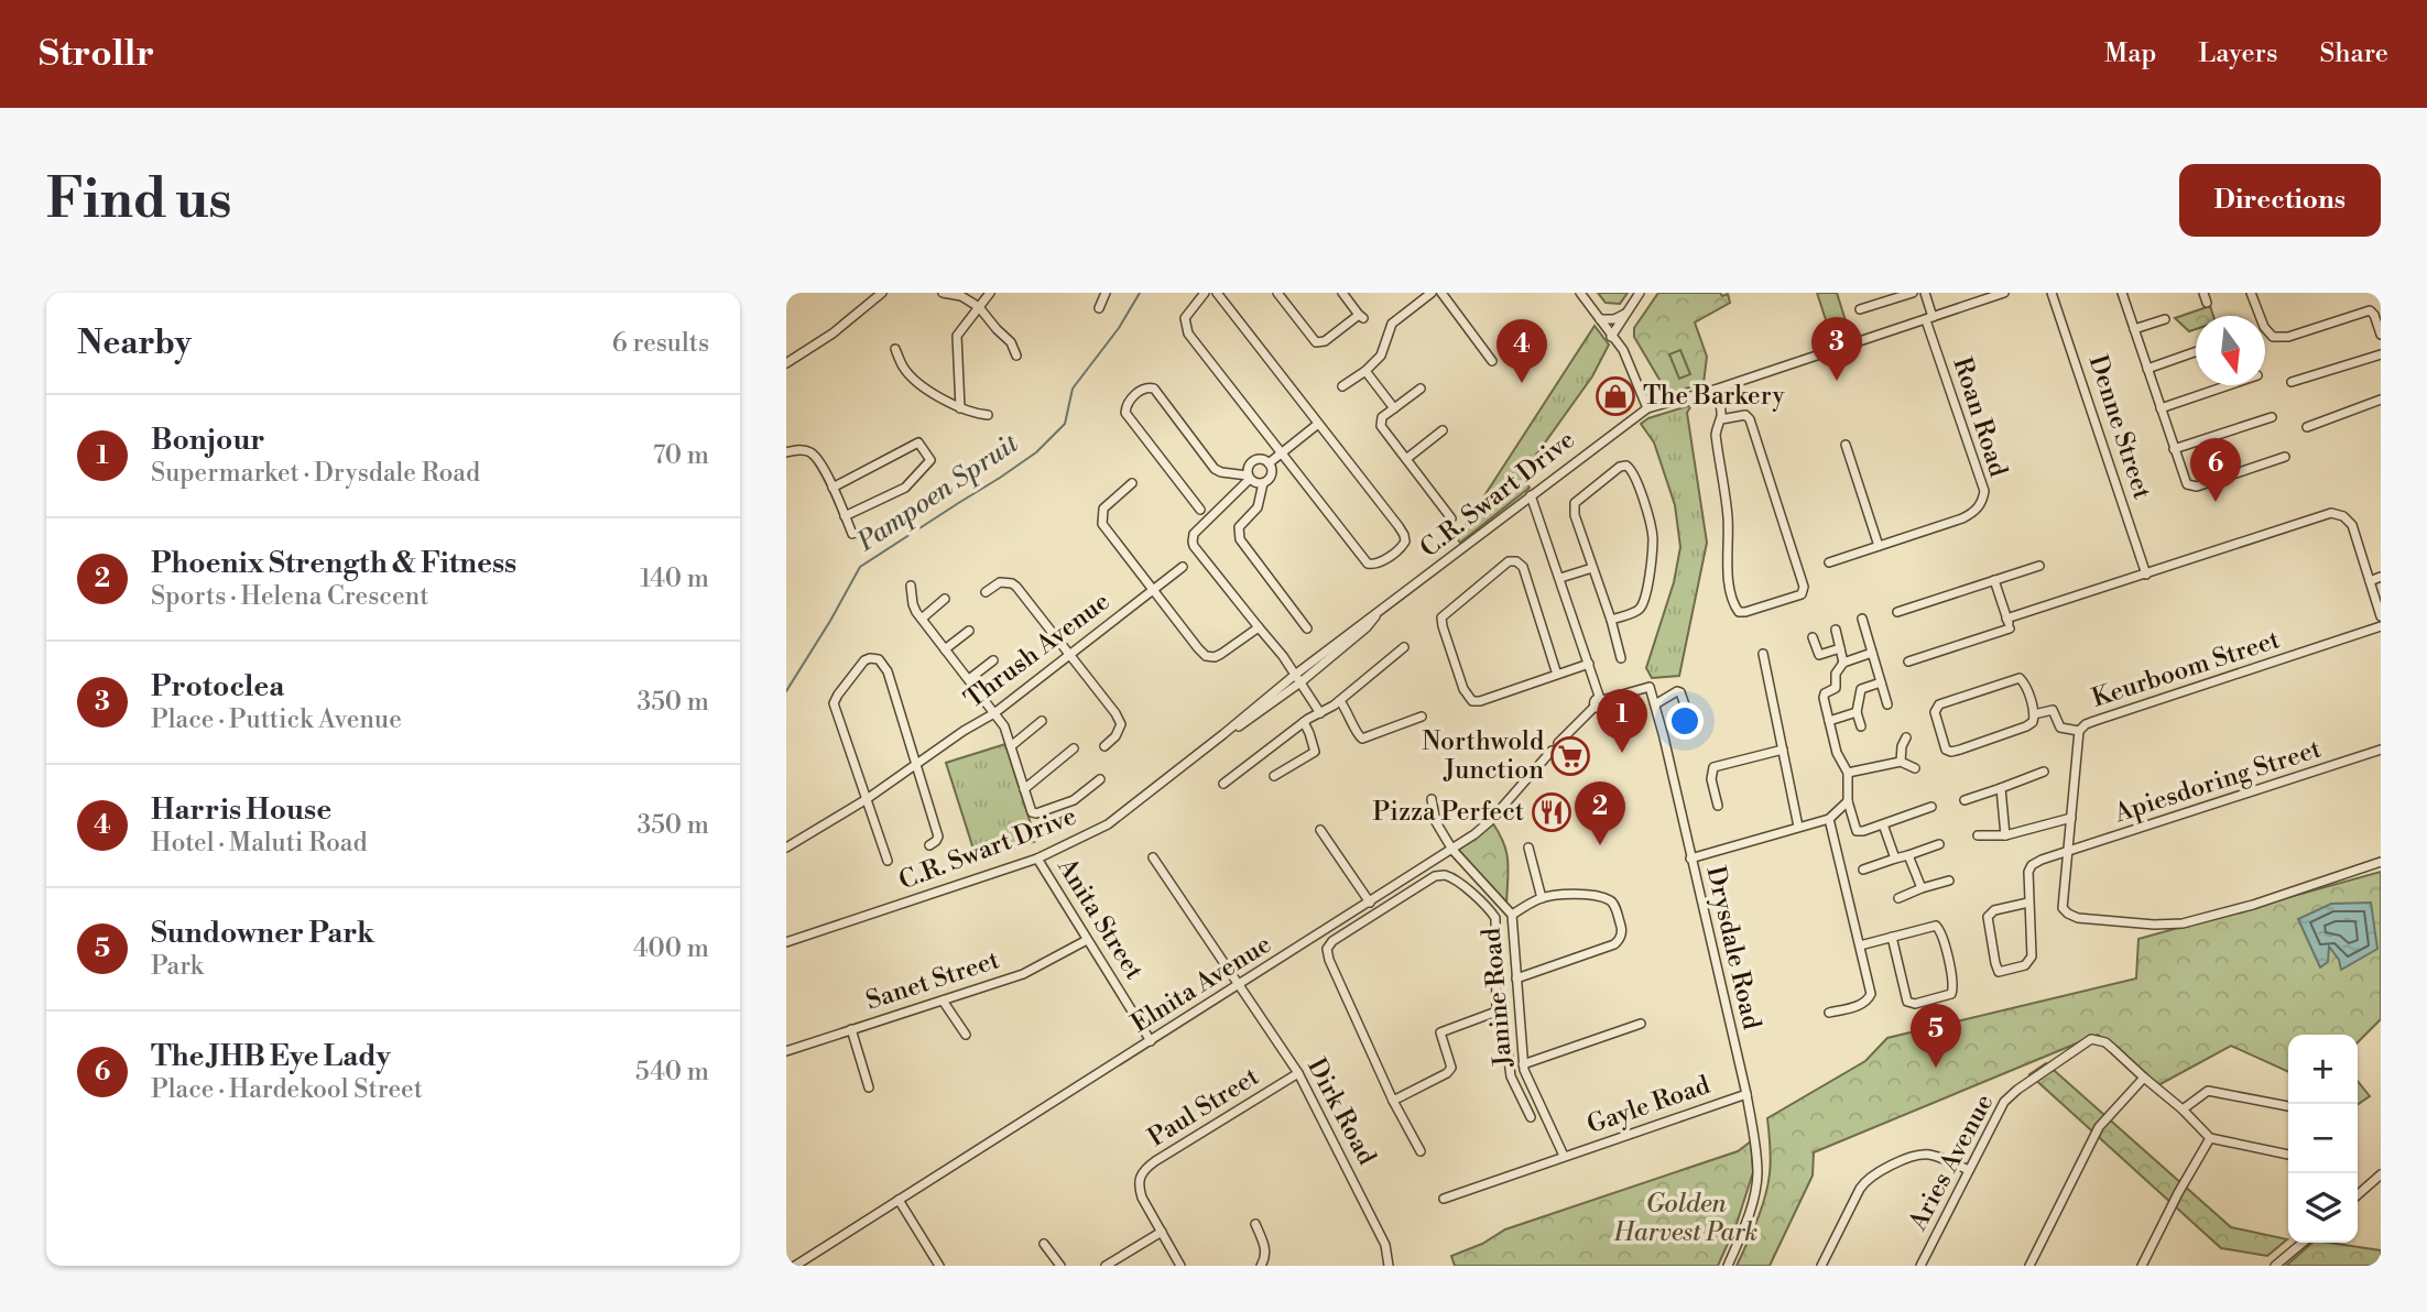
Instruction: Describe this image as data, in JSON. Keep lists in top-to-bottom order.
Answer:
{
  "streets": {
    "street": [
      "Roan Road",
      "Denne Street",
      "C.R. Swart Drive",
      "Thrush Avenue",
      "Keurboom Street",
      "Apiesdoring Street",
      "Anita Street",
      "Drysdale Road",
      "Sanet Street",
      "Elnita Avenue",
      "Janine Road",
      "Gayle Road",
      "Paul Street",
      "Dirk Road",
      "Aries Avenue"
    ]
  },
  "crossings": [
    ["C.R. Swart Drive", "Anita Street"],
    ["Keurboom Street", "Apiesdoring Street"],
    ["Anita Street", "Sanet Street"],
    ["Anita Street", "Elnita Avenue"],
    ["Drysdale Road", "Gayle Road"],
    ["Elnita Avenue", "Janine Road"],
    ["Elnita Avenue", "Dirk Road"],
    ["Janine Road", "Gayle Road"],
    ["Paul Street", "Dirk Road"]
  ],
  "water": ["Pampoen Spruit"],
  "parks": ["Golden Harvest Park"],
  "places": {
    "shop": ["The Barkery"],
    "supermarket": ["Northwold Junction"],
    "restaurant": ["Pizza Perfect"]
  },
  "north": "bottom",
  "page": {
    "header": "Strollr",
    "nav": ["Map", "Layers", "Share"],
    "buttons": "Directions",
    "title": "Find us",
    "heading": ["Nearby", "6 results"],
    "pins": [
      "3",
      "4",
      "6",
      "1",
      "2",
      "5"
    ],
    "list": [
      {
        "mark": "1",
        "name": "Bonjour",
        "note": "Supermarket · Drysdale Road",
        "value": "70 m"
      },
      {
        "mark": "2",
        "name": "Phoenix Strength & Fitness",
        "note": "Sports · Helena Crescent",
        "value": "140 m"
      },
      {
        "mark": "3",
        "name": "Protoclea",
        "note": "Place · Puttick Avenue",
        "value": "350 m"
      },
      {
        "mark": "4",
        "name": "Harris House",
        "note": "Hotel · Maluti Road",
        "value": "350 m"
      },
      {
        "mark": "5",
        "name": "Sundowner Park",
        "note": "Park",
        "value": "400 m"
      },
      {
        "mark": "6",
        "name": "The JHB Eye Lady",
        "note": "Place · Hardekool Street",
        "value": "540 m"
      }
    ],
    "map_buttons": ["+", "−"]
  }
}
